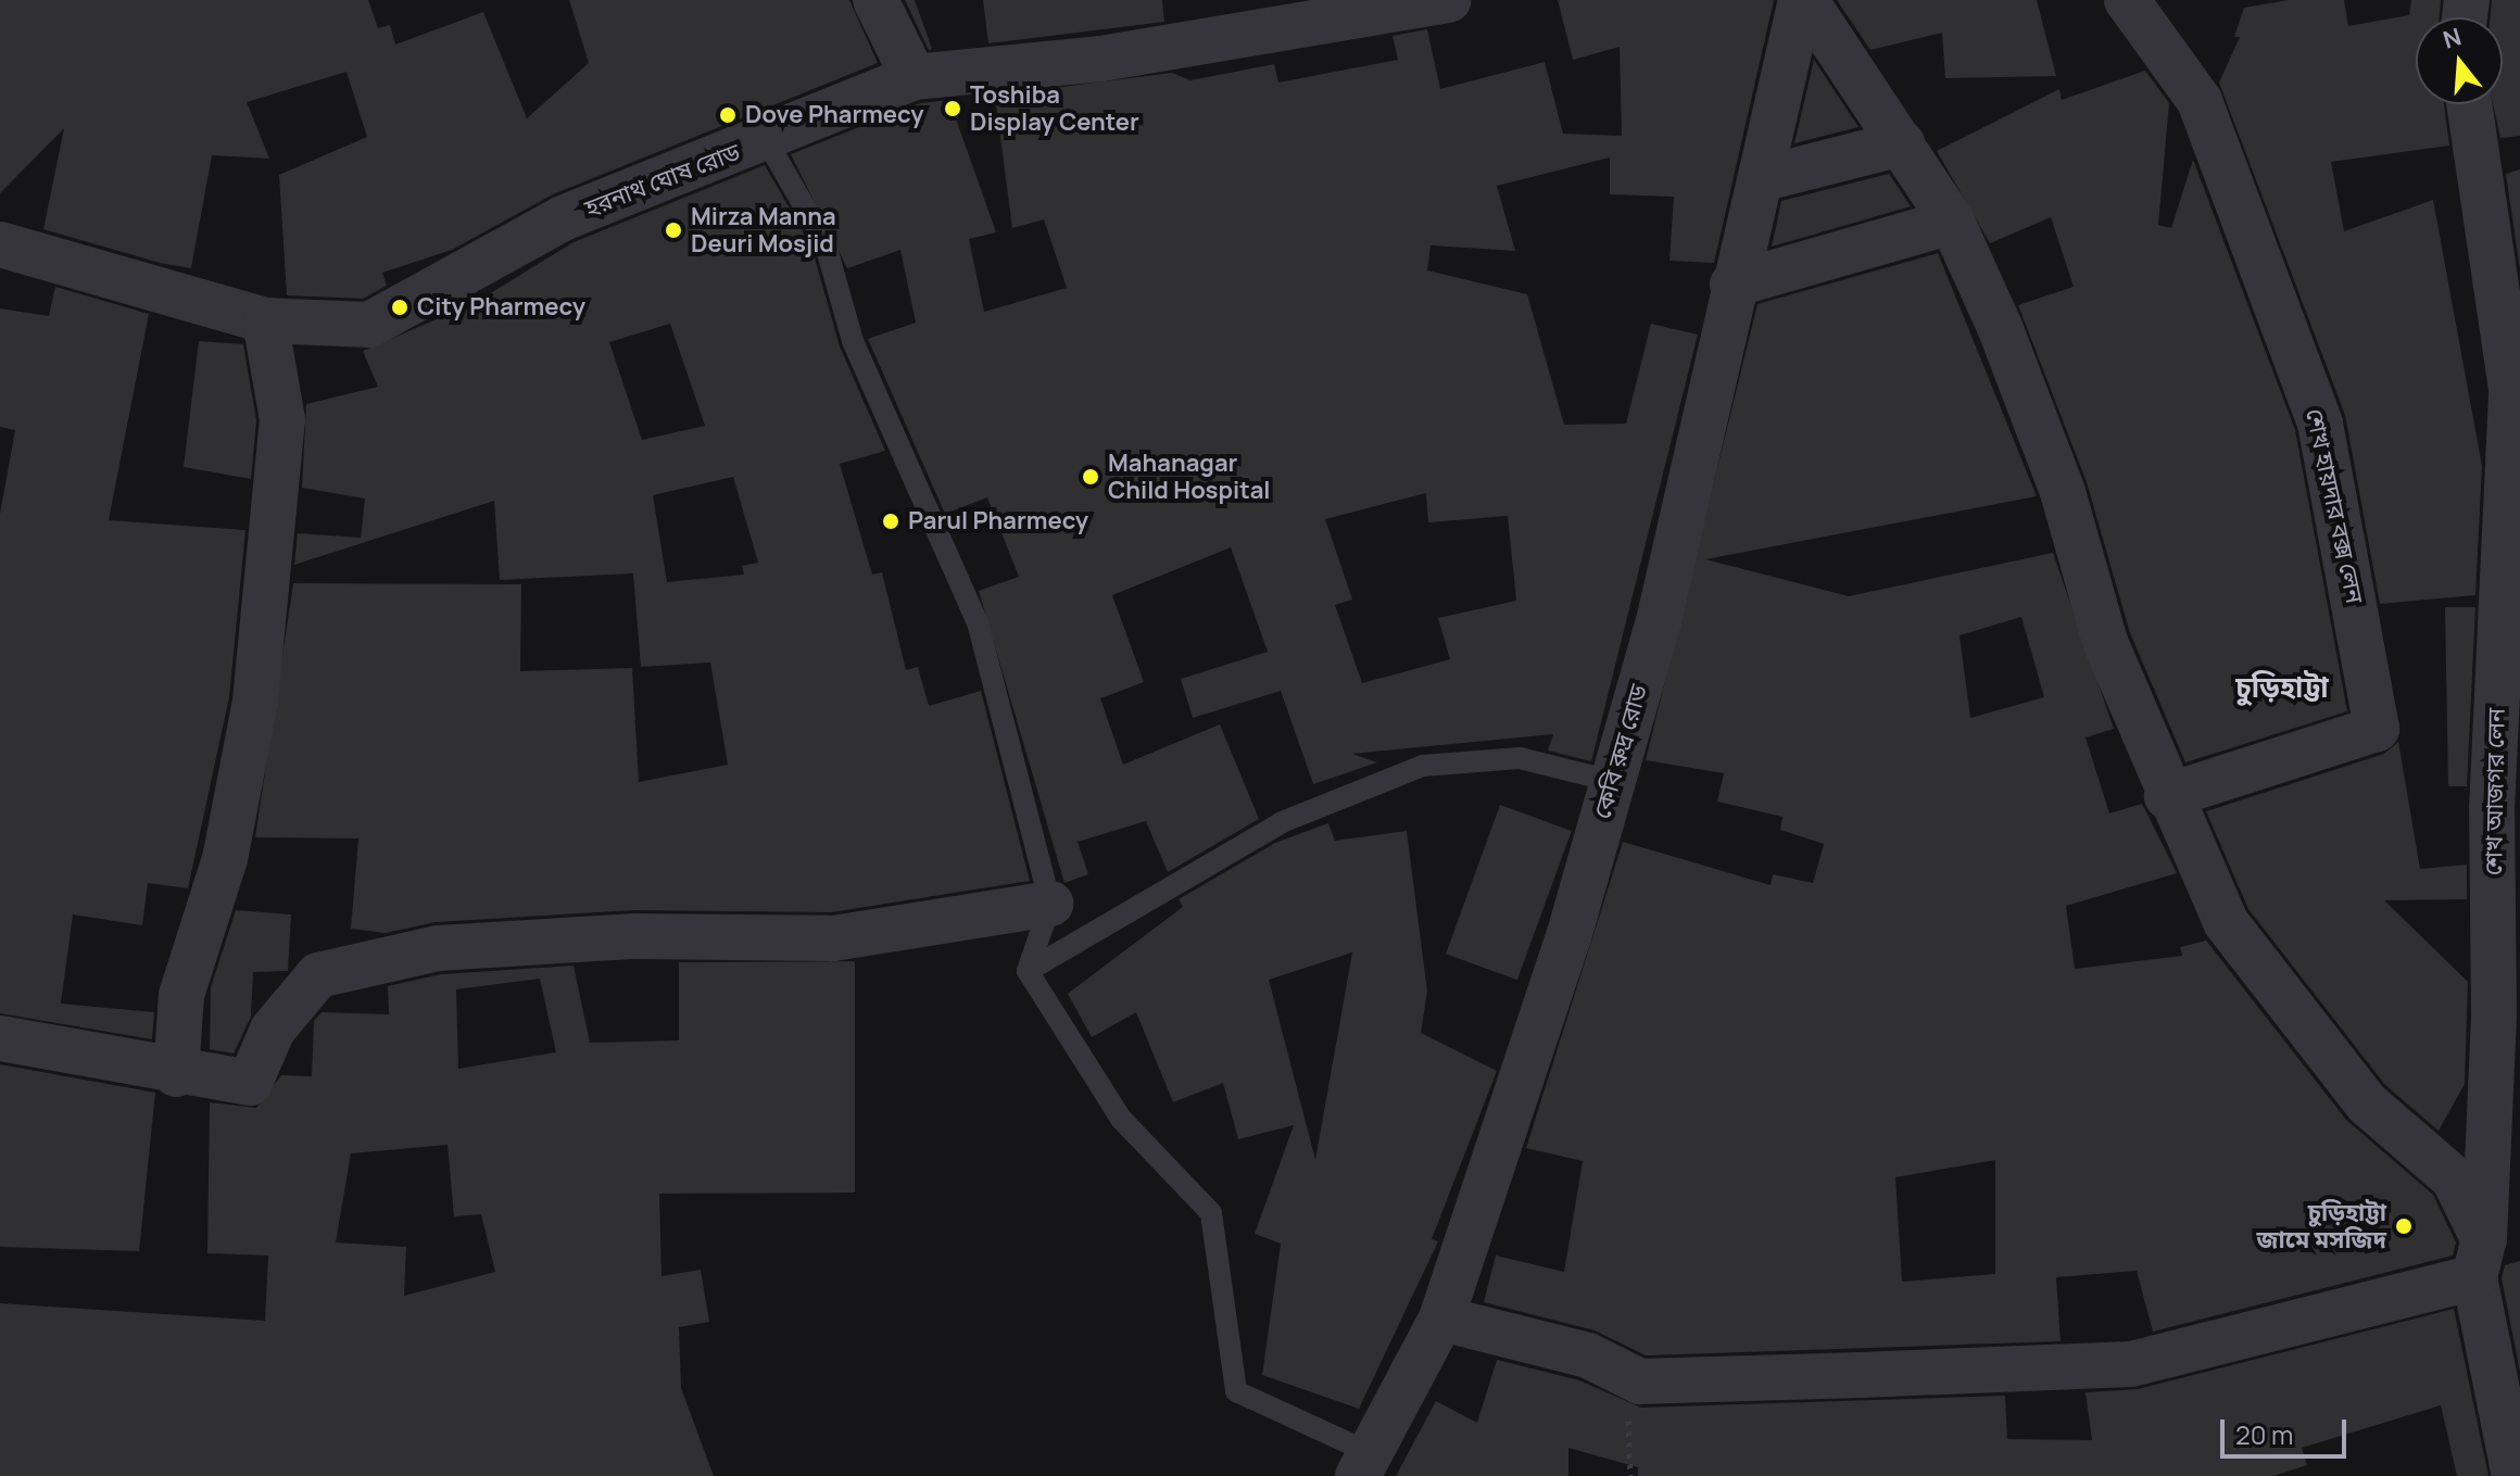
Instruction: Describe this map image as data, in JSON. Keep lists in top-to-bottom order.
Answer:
{
  "streets": {
    "street": [
      "হরনাথ ঘোষ রোড",
      "শেখ হায়দার বক্স লেন",
      "কেবি রুদ্র রোড",
      "শেখ আজগর লেন"
    ]
  },
  "districts": ["চুড়িহাট্টা"],
  "places": [
    "Toshiba Display Center",
    "Dove Pharmecy",
    "Mirza Manna Deuri Mosjid",
    "City Pharmecy",
    "Mahanagar Child Hospital",
    "Parul Pharmecy",
    "চুড়িহাট্টা জামে মসজিদ"
  ],
  "scale_bar": "20 m",
  "north": "top"
}
